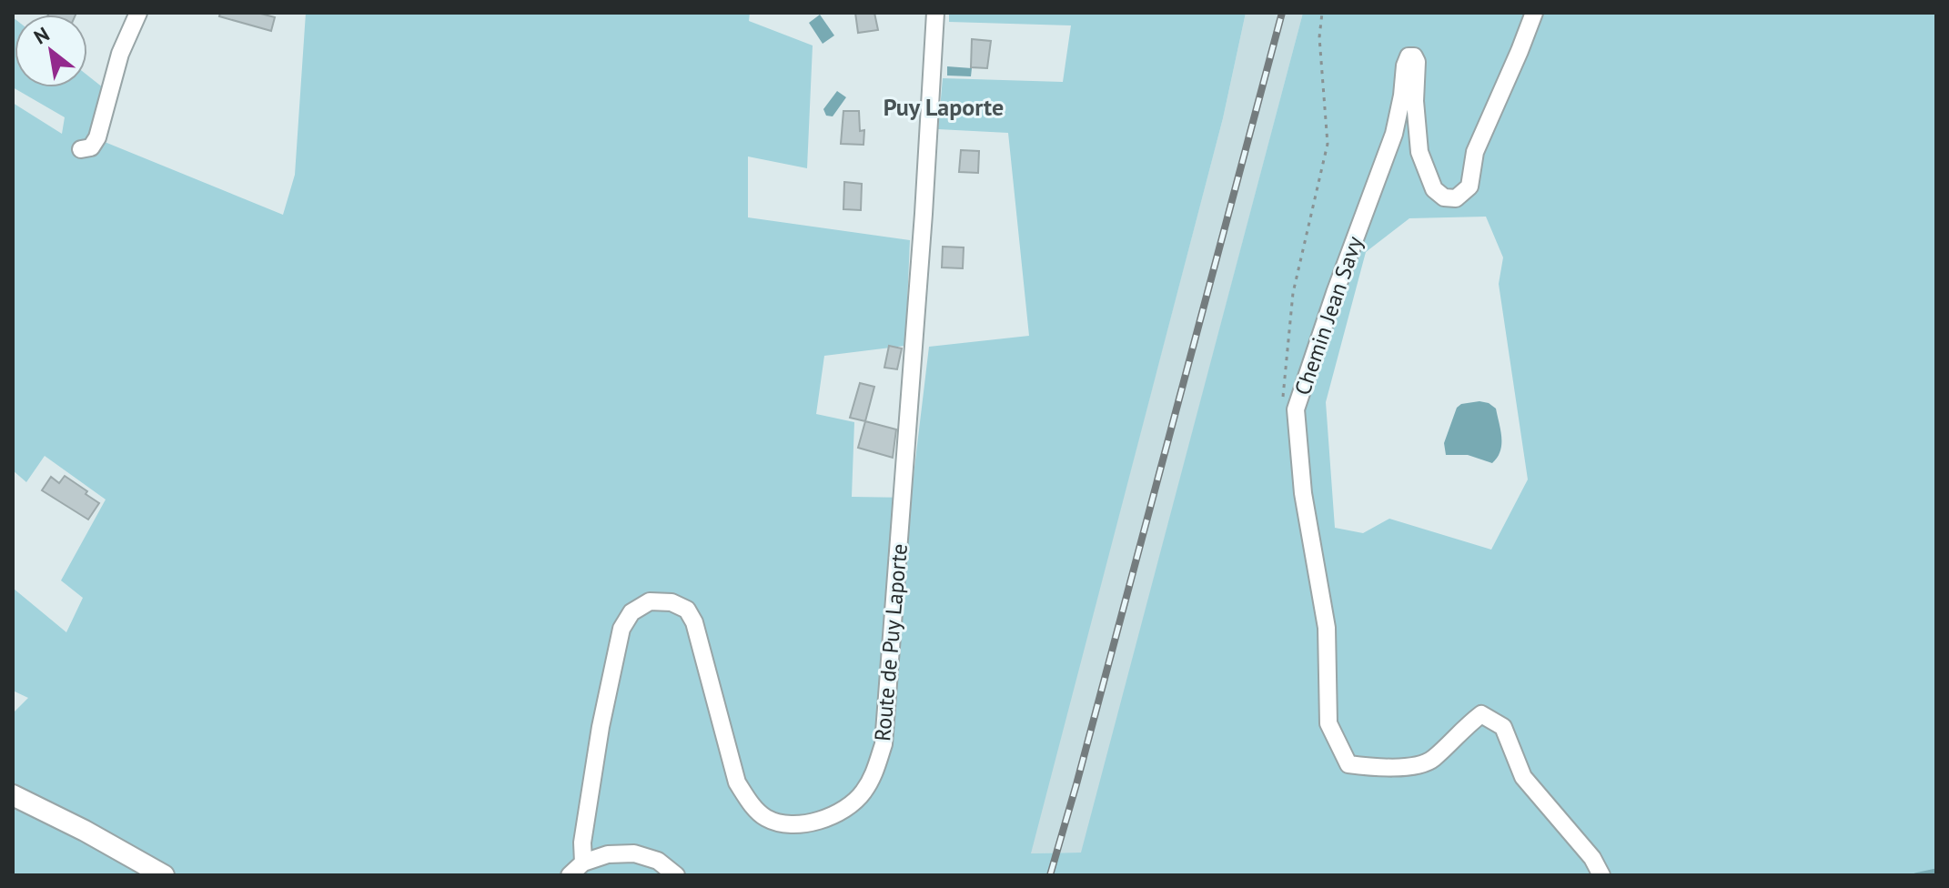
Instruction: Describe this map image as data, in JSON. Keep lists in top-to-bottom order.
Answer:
{
  "streets": {
    "street": ["Chemin Jean Savy", "Route de Puy Laporte"]
  },
  "districts": ["Puy Laporte"],
  "north": "top left"
}
